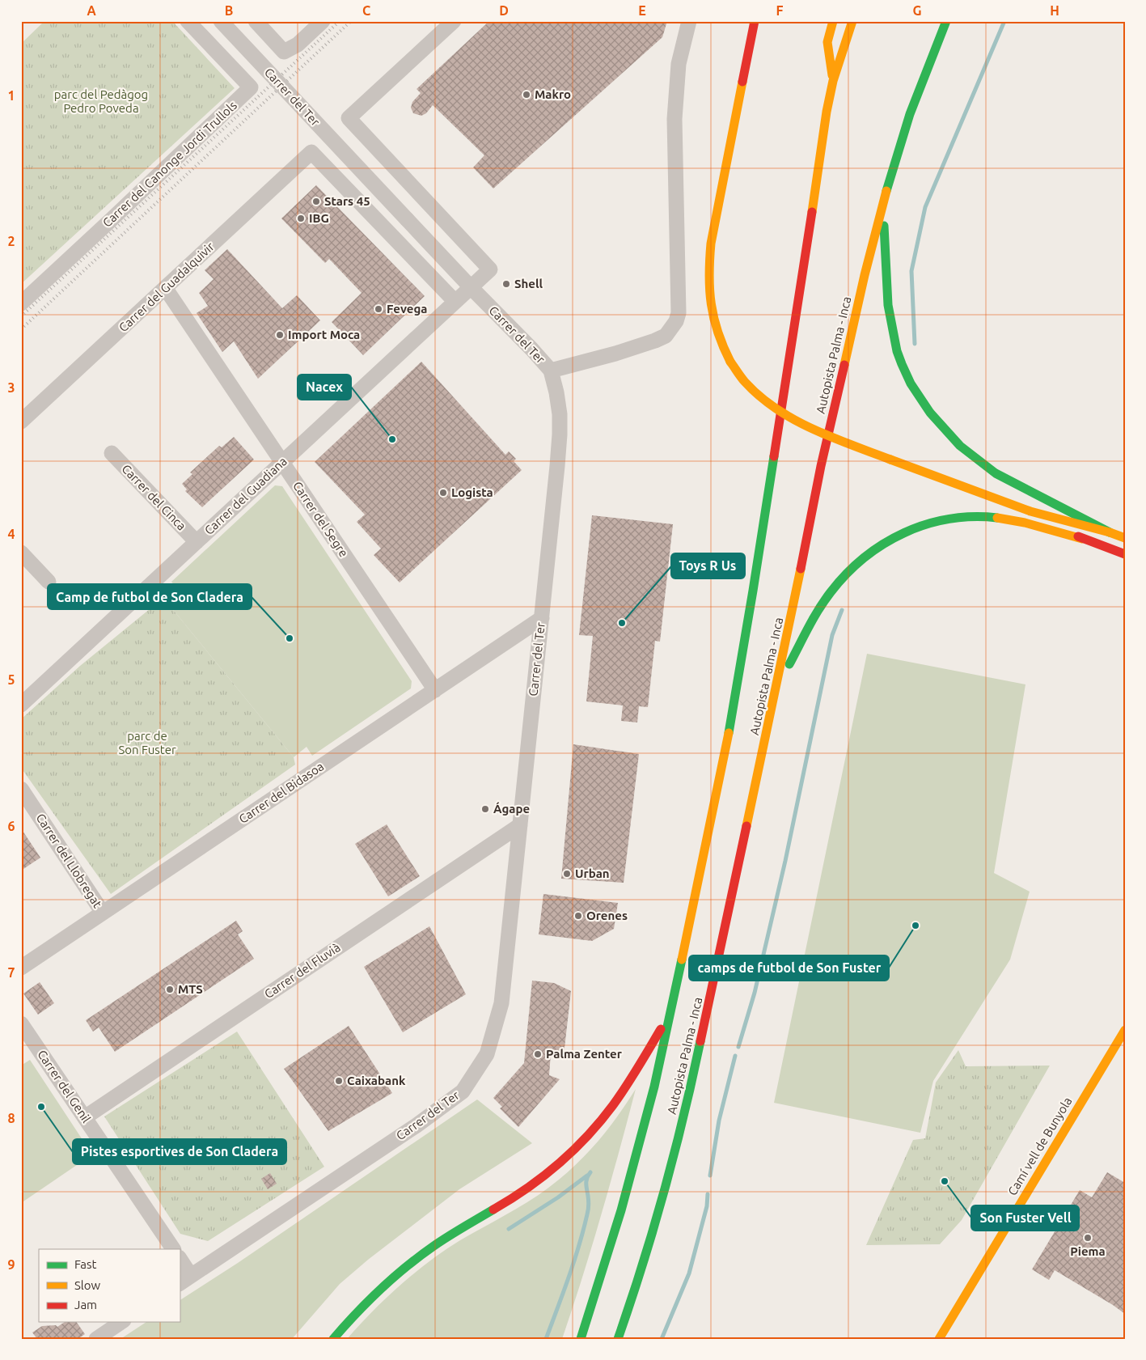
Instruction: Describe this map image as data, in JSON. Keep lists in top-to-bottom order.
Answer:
{
  "streets": {
    "main road": ["Autopista Palma - Inca", "Camí vell de Bunyola"],
    "street": [
      "Carrer del Ter",
      "Carrer del Canonge Jordi Trullols",
      "Carrer del Guadalquivir",
      "Carrer del Guadiana",
      "Carrer del Cinca",
      "Carrer del Segre",
      "Carrer del Bidasoa",
      "Carrer del Llobregat",
      "Carrer del Fluvià",
      "Carrer del Genil"
    ]
  },
  "crossings": [
    ["Carrer del Ter", "Carrer del Guadiana"],
    ["Carrer del Ter", "Carrer del Bidasoa"],
    ["Carrer del Ter", "Carrer del Fluvià"],
    ["Carrer del Guadalquivir", "Carrer del Guadiana"],
    ["Carrer del Guadalquivir", "Carrer del Segre"],
    ["Carrer del Guadiana", "Carrer del Cinca"],
    ["Carrer del Guadiana", "Carrer del Segre"],
    ["Carrer del Segre", "Carrer del Bidasoa"],
    ["Carrer del Bidasoa", "Carrer del Llobregat"],
    ["Carrer del Fluvià", "Carrer del Genil"]
  ],
  "parks": ["parc del Pedàgog Pedro Poveda", "parc de Son Fuster"],
  "places": [
    "Makro",
    "Stars 45",
    "IBG",
    "Shell",
    "Fevega",
    "Import Moca",
    "Nacex",
    "Logista",
    "Toys R Us",
    "Camp de futbol de Son Cladera",
    "Ágape",
    "Urban",
    "Orenes",
    "camps de futbol de Son Fuster",
    "MTS",
    "Palma Zenter",
    "Caixabank",
    "Pistes esportives de Son Cladera",
    "Son Fuster Vell",
    "Piema"
  ],
  "legend": ["Fast", "Slow", "Jam"],
  "grid": {
    "columns": [
      "A",
      "B",
      "C",
      "D",
      "E",
      "F",
      "G",
      "H"
    ],
    "rows": [
      "1",
      "2",
      "3",
      "4",
      "5",
      "6",
      "7",
      "8",
      "9"
    ]
  }
}
